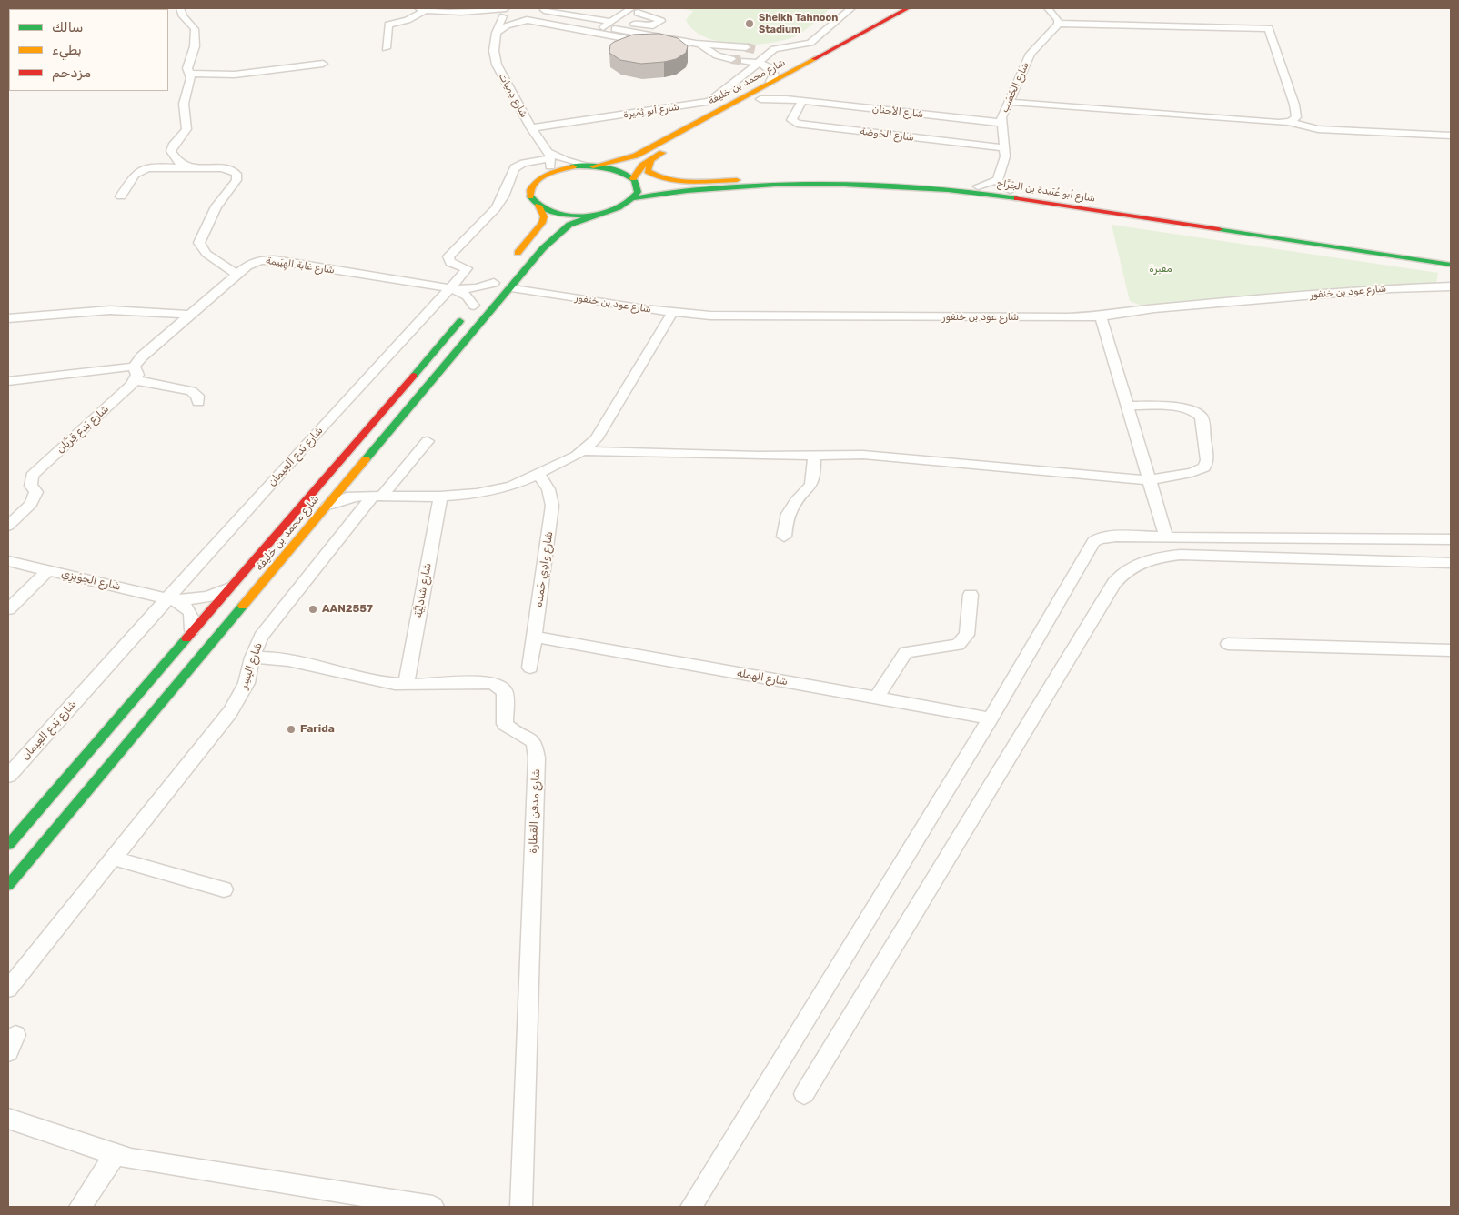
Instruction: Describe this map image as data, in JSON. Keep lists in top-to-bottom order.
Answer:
{
  "streets": {
    "main road": ["شارع محمد بن خليفة", "شارع أبو عُبَيدة بن الجَرَّاح"],
    "street": [
      "شارع الخَصَب",
      "شارع دِميات",
      "شارع أبو ثِمَيرة",
      "شارع الأجنان",
      "شارع الخَوضة",
      "شارع غابة الهِيَيمة",
      "شارع عود بن خنفور",
      "شارع بَدع قِرَيَّان",
      "شارع بَدع العِيمان",
      "شارع وادِي حَمده",
      "شارع الحِوَيزِي",
      "شارع شادلِيَّة",
      "شارع البِسِر",
      "شارع الهمله",
      "شارع مدفن القطارة"
    ]
  },
  "crossings": [
    ["شارع محمد بن خليفة", "شارع دِميات"],
    ["شارع محمد بن خليفة", "شارع الأجنان"],
    ["شارع محمد بن خليفة", "شارع أبو عُبَيدة بن الجَرَّاح"],
    ["شارع محمد بن خليفة", "شارع غابة الهِيَيمة"],
    ["شارع محمد بن خليفة", "شارع عود بن خنفور"],
    ["شارع محمد بن خليفة", "شارع الحِوَيزِي"],
    ["شارع الخَصَب", "شارع الأجنان"],
    ["شارع الخَصَب", "شارع الخَوضة"],
    ["شارع دِميات", "شارع أبو ثِمَيرة"],
    ["شارع دِميات", "شارع أبو عُبَيدة بن الجَرَّاح"],
    ["شارع دِميات", "شارع بَدع العِيمان"],
    ["شارع الأجنان", "شارع الخَوضة"],
    ["شارع غابة الهِيَيمة", "شارع بَدع العِيمان"],
    ["شارع بَدع العِيمان", "شارع الحِوَيزِي"],
    ["شارع وادِي حَمده", "شارع الهمله"],
    ["شارع شادلِيَّة", "شارع مدفن القطارة"],
    ["شارع البِسِر", "شارع مدفن القطارة"]
  ],
  "parks": ["مقبرة"],
  "places": ["Sheikh Tahnoon Stadium", "AAN2557", "Farida"],
  "legend": ["سالك", "بطيء", "مزدحم"]
}
